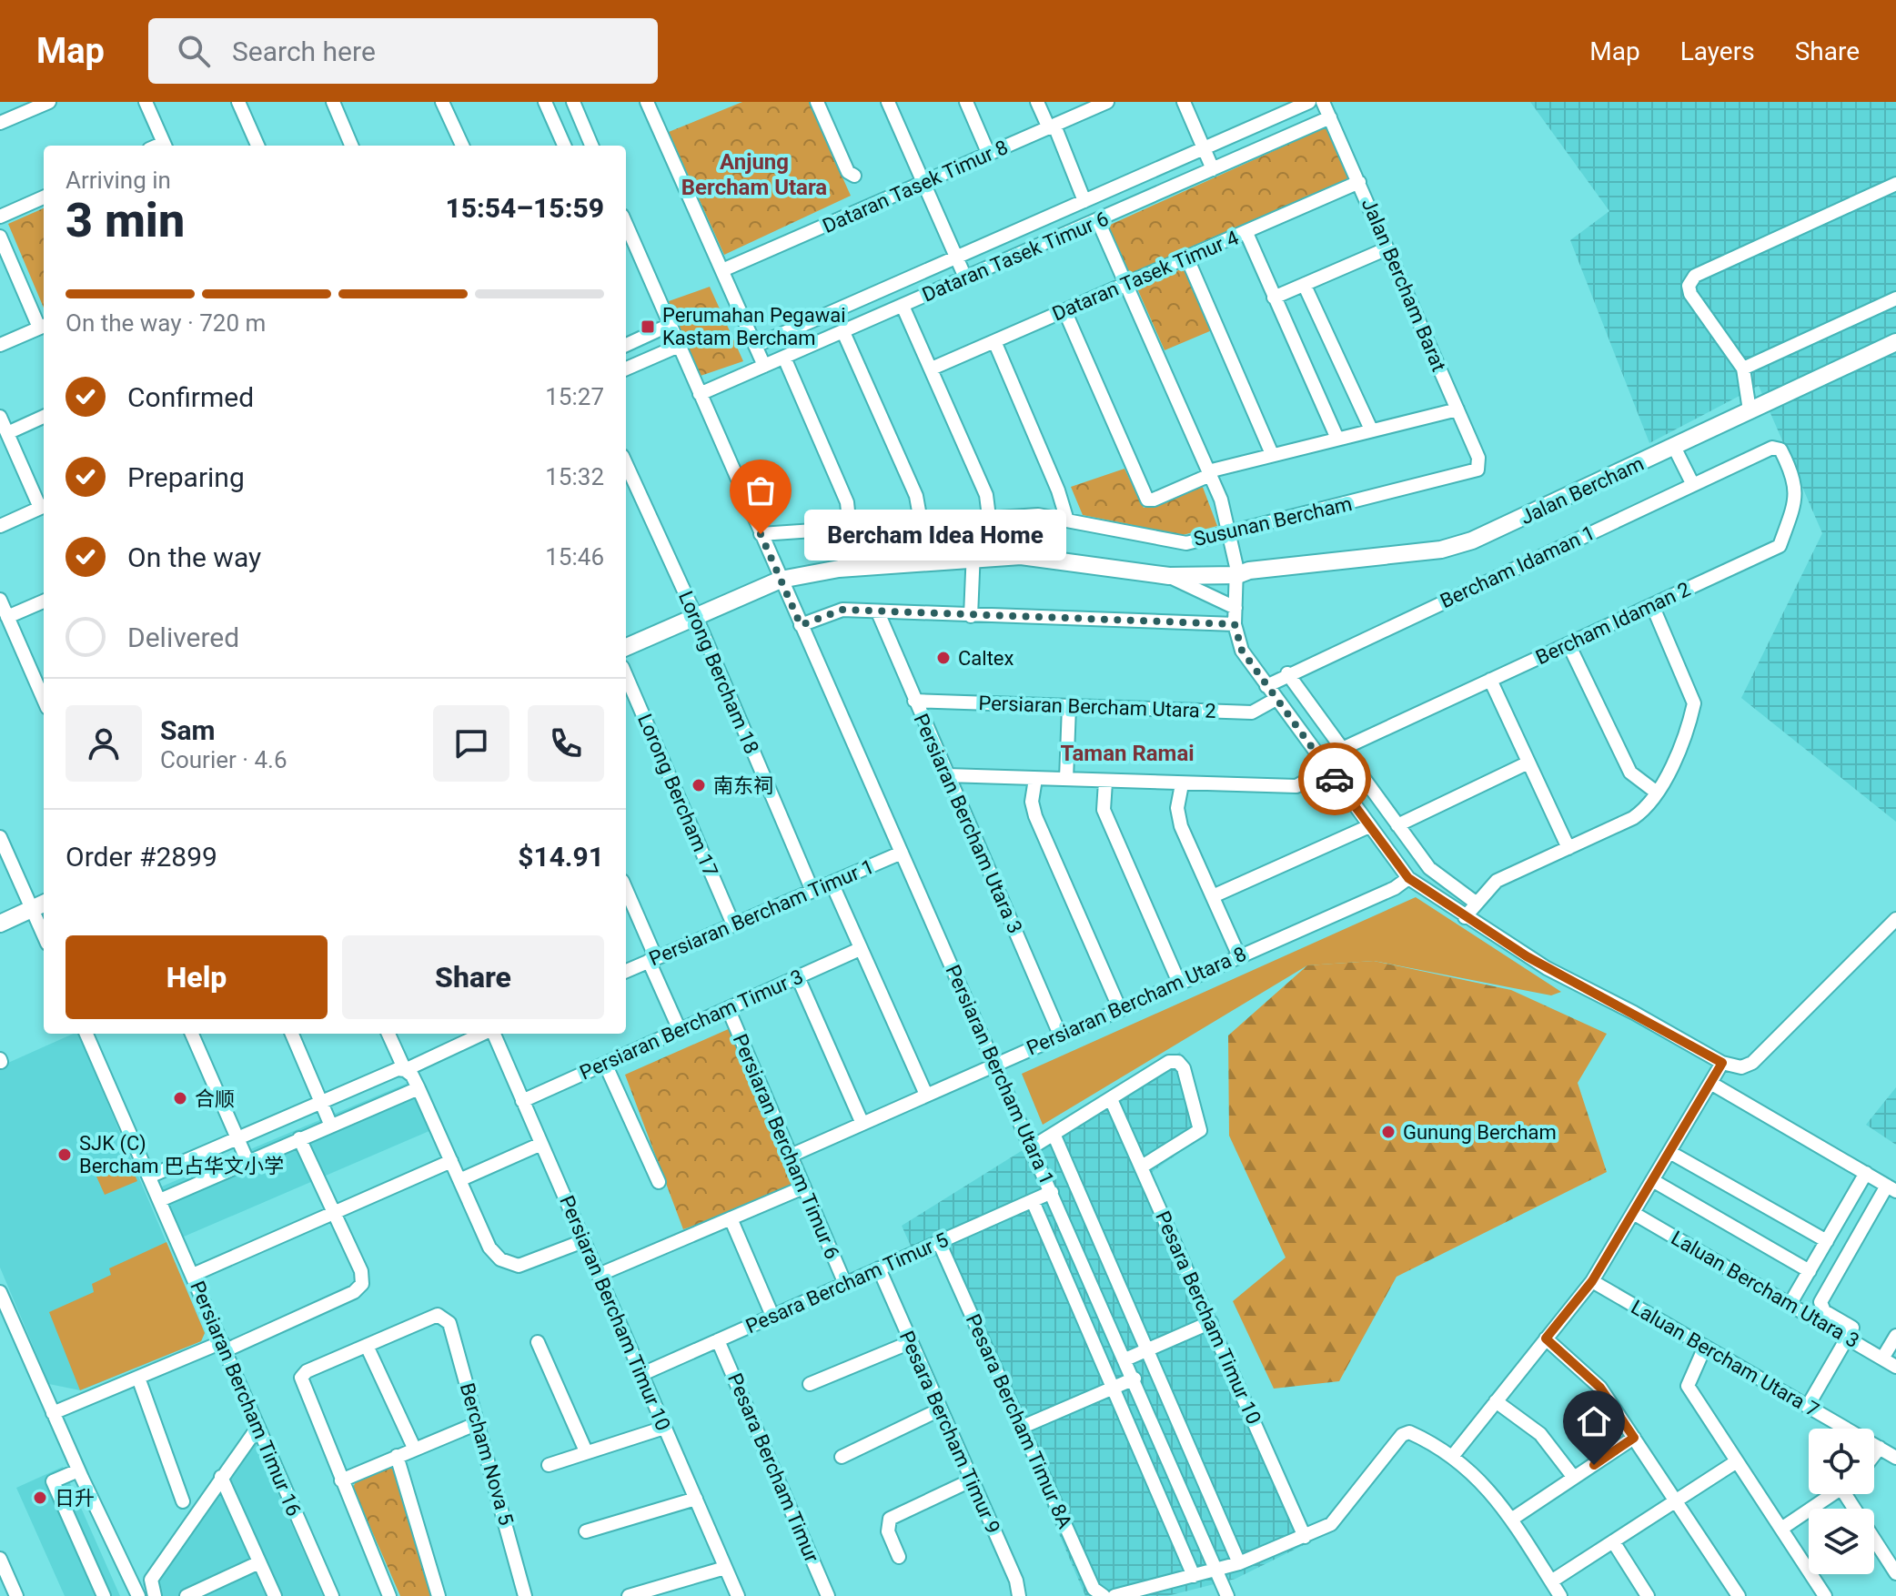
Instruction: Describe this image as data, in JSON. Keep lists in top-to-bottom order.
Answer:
{
  "streets": {
    "main road": ["Jalan Bercham"],
    "street": [
      "Dataran Tasek Timur 8",
      "Dataran Tasek Timur 6",
      "Dataran Tasek Timur 4",
      "Jalan Bercham Barat",
      "Susunan Bercham",
      "Bercham Idaman 1",
      "Bercham Idaman 2",
      "Lorong Bercham 18",
      "Persiaran Bercham Utara 2",
      "Lorong Bercham 17",
      "Persiaran Bercham Utara 3",
      "Persiaran Bercham Timur 1",
      "Persiaran Bercham Utara 8",
      "Persiaran Bercham Timur 3",
      "Persiaran Bercham Utara 1",
      "Persiaran Bercham Timur 6",
      "Pesara Bercham Timur 5",
      "Laluan Bercham Utara 3",
      "Persiaran Bercham Timur 10",
      "Pesara Bercham Timur 10",
      "Laluan Bercham Utara 7",
      "Persiaran Bercham Timur 16",
      "Pesara Bercham Timur 8A",
      "Pesara Bercham Timur 9",
      "Bercham Nova 5",
      "Pesara Bercham Timur"
    ]
  },
  "crossings": [
    ["Dataran Tasek Timur 6", "Jalan Bercham Barat"],
    ["Dataran Tasek Timur 6", "Persiaran Bercham Utara 1"],
    ["Dataran Tasek Timur 4", "Jalan Bercham Barat"],
    ["Jalan Bercham Barat", "Susunan Bercham"],
    ["Jalan Bercham", "Lorong Bercham 18"],
    ["Jalan Bercham", "Persiaran Bercham Utara 1"],
    ["Susunan Bercham", "Persiaran Bercham Utara 1"],
    ["Bercham Idaman 1", "Bercham Idaman 2"],
    ["Lorong Bercham 18", "Persiaran Bercham Timur 1"],
    ["Persiaran Bercham Utara 2", "Persiaran Bercham Utara 3"],
    ["Lorong Bercham 17", "Persiaran Bercham Timur 1"],
    ["Persiaran Bercham Utara 3", "Persiaran Bercham Utara 8"],
    ["Persiaran Bercham Timur 1", "Persiaran Bercham Utara 1"],
    ["Persiaran Bercham Utara 8", "Persiaran Bercham Utara 1"],
    ["Persiaran Bercham Utara 8", "Persiaran Bercham Timur 6"],
    ["Persiaran Bercham Timur 3", "Persiaran Bercham Timur 6"],
    ["Persiaran Bercham Timur 3", "Persiaran Bercham Timur 10"],
    ["Persiaran Bercham Utara 1", "Pesara Bercham Timur 5"],
    ["Persiaran Bercham Timur 6", "Pesara Bercham Timur 5"],
    ["Pesara Bercham Timur 5", "Persiaran Bercham Timur 10"],
    ["Pesara Bercham Timur 5", "Pesara Bercham Timur 8A"],
    ["Pesara Bercham Timur 5", "Pesara Bercham Timur 9"],
    ["Pesara Bercham Timur 5", "Pesara Bercham Timur"]
  ],
  "districts": ["Anjung Bercham Utara", "Taman Ramai"],
  "places": {
    "transit": ["Perumahan Pegawai Kastam Bercham"],
    "other": [
      "Bercham Idea Home",
      "Caltex",
      "南东祠",
      "合顺",
      "Gunung Bercham",
      "SJK (C) Bercham 巴占华文小学",
      "日升"
    ]
  },
  "page": {
    "header": "Map",
    "search": "Search here",
    "nav": ["Map", "Layers", "Share"],
    "heading": ["3 min", "Arriving in", "15:54–15:59"],
    "panel": [
      "Sam",
      "Courier · 4.6",
      "Order #2899",
      "$14.91"
    ],
    "bar": "On the way · 720 m",
    "list": [
      ["Confirmed", "15:27"],
      ["Preparing", "15:32"],
      ["On the way", "15:46"],
      "Delivered"
    ],
    "bubble": "Bercham Idea Home",
    "buttons": ["Help", "Share"]
  }
}
